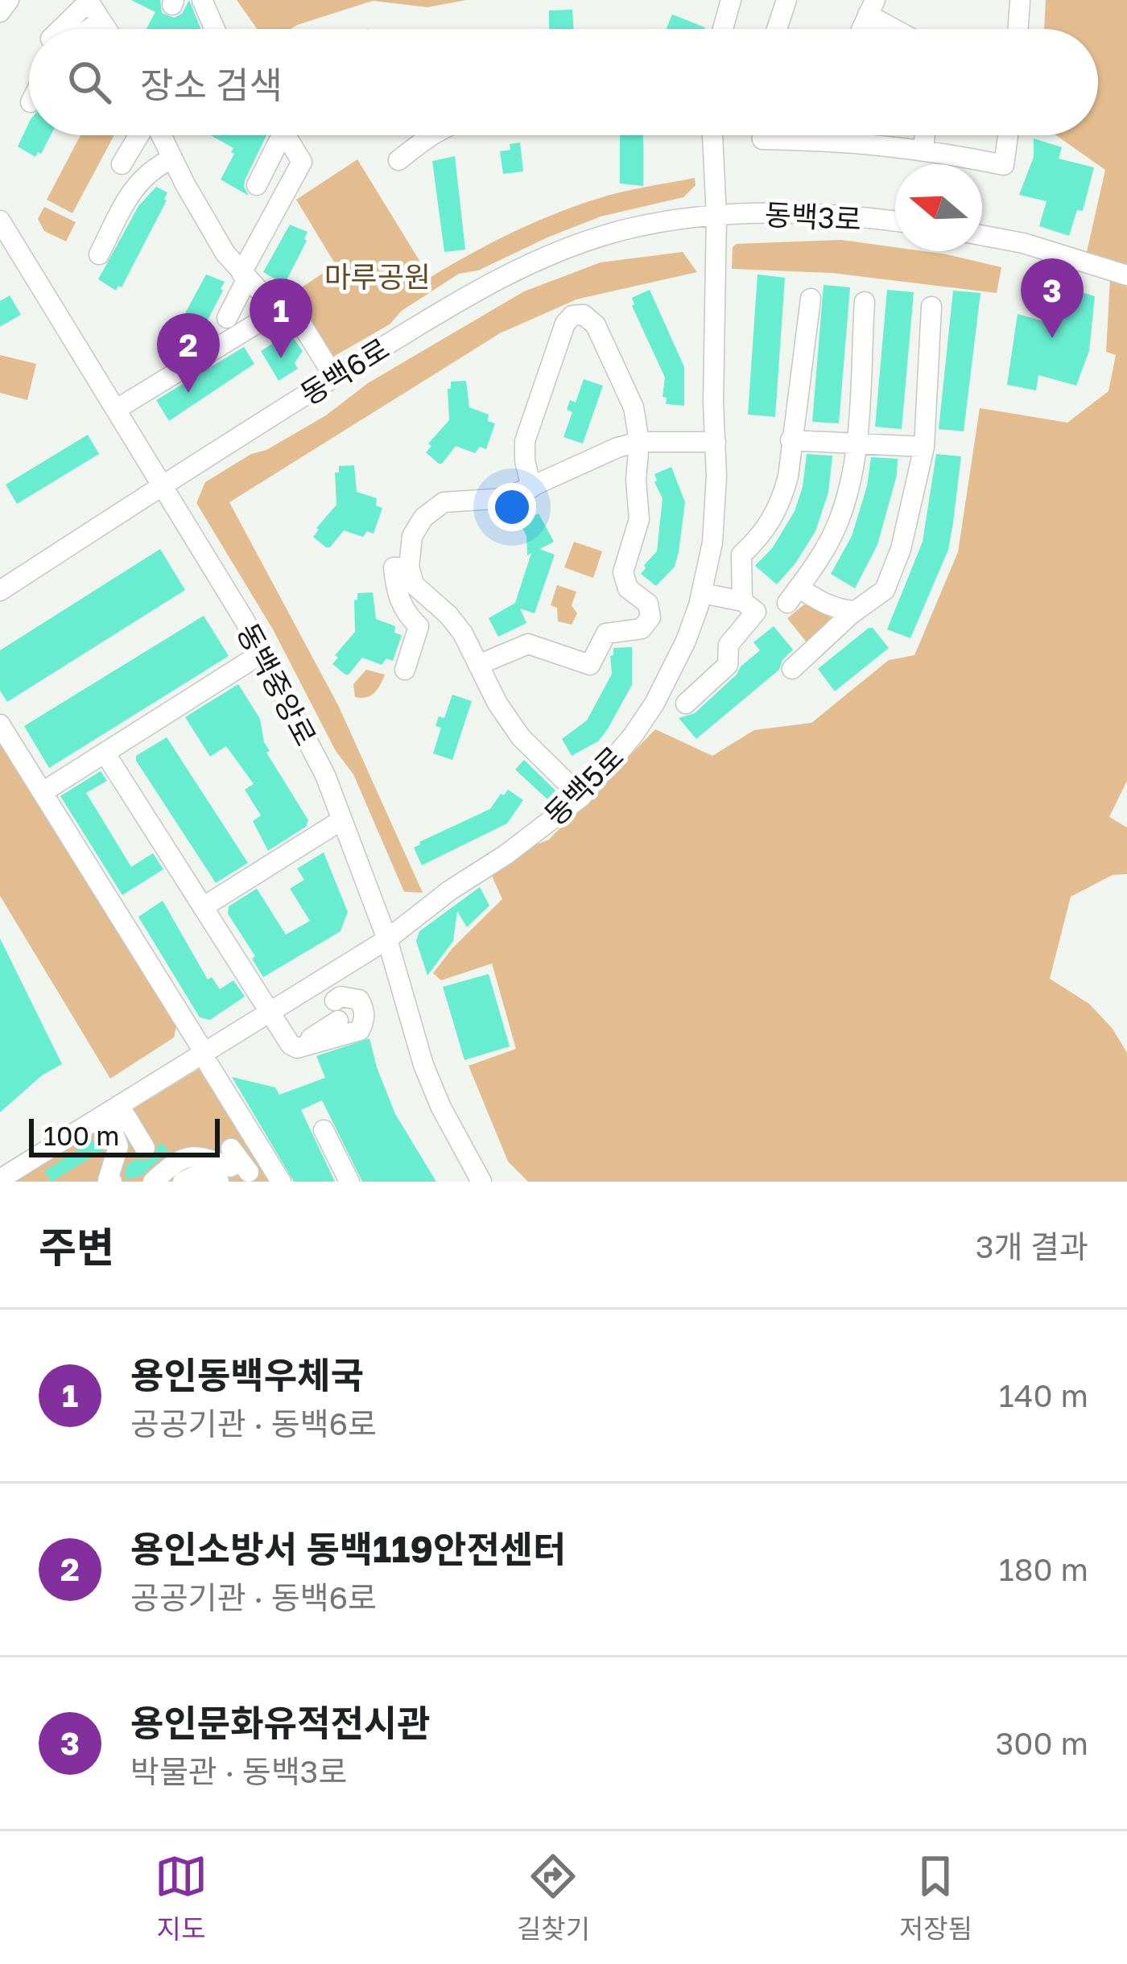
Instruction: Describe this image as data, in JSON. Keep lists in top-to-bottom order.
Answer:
{
  "streets": {
    "street": [
      "동백3로",
      "동백6로",
      "동백중앙로",
      "동백5로"
    ]
  },
  "crossings": [
    ["동백3로", "동백6로"],
    ["동백3로", "동백5로"],
    ["동백6로", "동백중앙로"],
    ["동백6로", "동백5로"],
    ["동백중앙로", "동백5로"]
  ],
  "parks": ["마루공원"],
  "scale_bar": "100 m",
  "north": "left",
  "page": {
    "search": "장소 검색",
    "pins": ["3", "1", "2"],
    "scale": "100 m",
    "heading": ["주변", "3개 결과"],
    "list": [
      {
        "mark": "1",
        "name": "용인동백우체국",
        "note": "공공기관 · 동백6로",
        "value": "140 m"
      },
      {
        "mark": "2",
        "name": "용인소방서 동백119안전센터",
        "note": "공공기관 · 동백6로",
        "value": "180 m"
      },
      {
        "mark": "3",
        "name": "용인문화유적전시관",
        "note": "박물관 · 동백3로",
        "value": "300 m"
      }
    ],
    "nav": ["지도", "길찾기", "저장됨"]
  }
}
